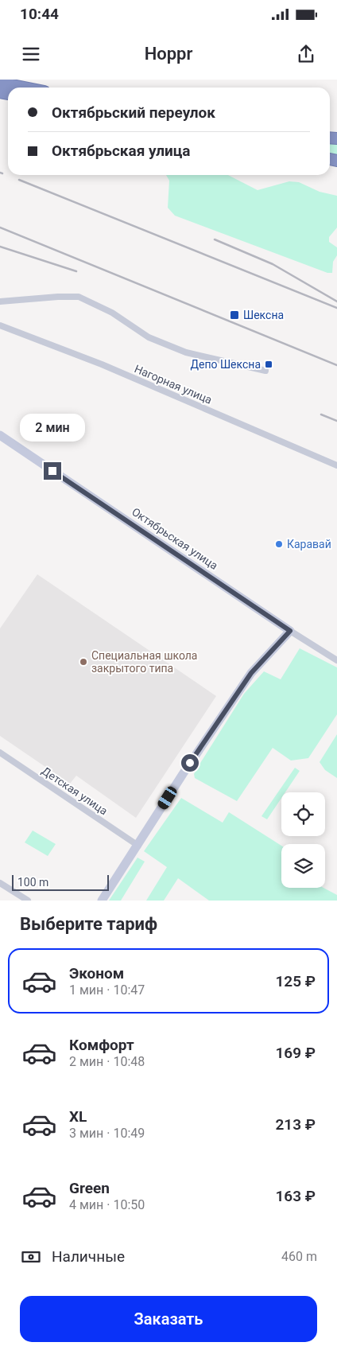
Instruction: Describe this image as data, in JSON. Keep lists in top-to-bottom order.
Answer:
{
  "streets": {
    "street": ["Нагорная улица", "Октябрьская улица", "Детская улица"]
  },
  "places": {
    "transit": ["Шексна", "Депо Шексна"],
    "other": ["Каравай", "Специальная школа закрытого типа"]
  },
  "scale_bar": "100 m",
  "page": {
    "status": "10:44",
    "header": "Hoppr",
    "banner": ["Октябрьский переулок", "Октябрьская улица"],
    "bubble": "2 мин",
    "scale": "100 m",
    "heading": "Выберите тариф",
    "list": [
      {
        "name": "Эконом",
        "note": "1 мин · 10:47",
        "value": "125 ₽"
      },
      {
        "name": "Комфорт",
        "note": "2 мин · 10:48",
        "value": "169 ₽"
      },
      {
        "name": "XL",
        "note": "3 мин · 10:49",
        "value": "213 ₽"
      },
      {
        "name": "Green",
        "note": "4 мин · 10:50",
        "value": "163 ₽"
      }
    ],
    "pay": ["Наличные", "460 m"],
    "buttons": "Заказать"
  }
}
